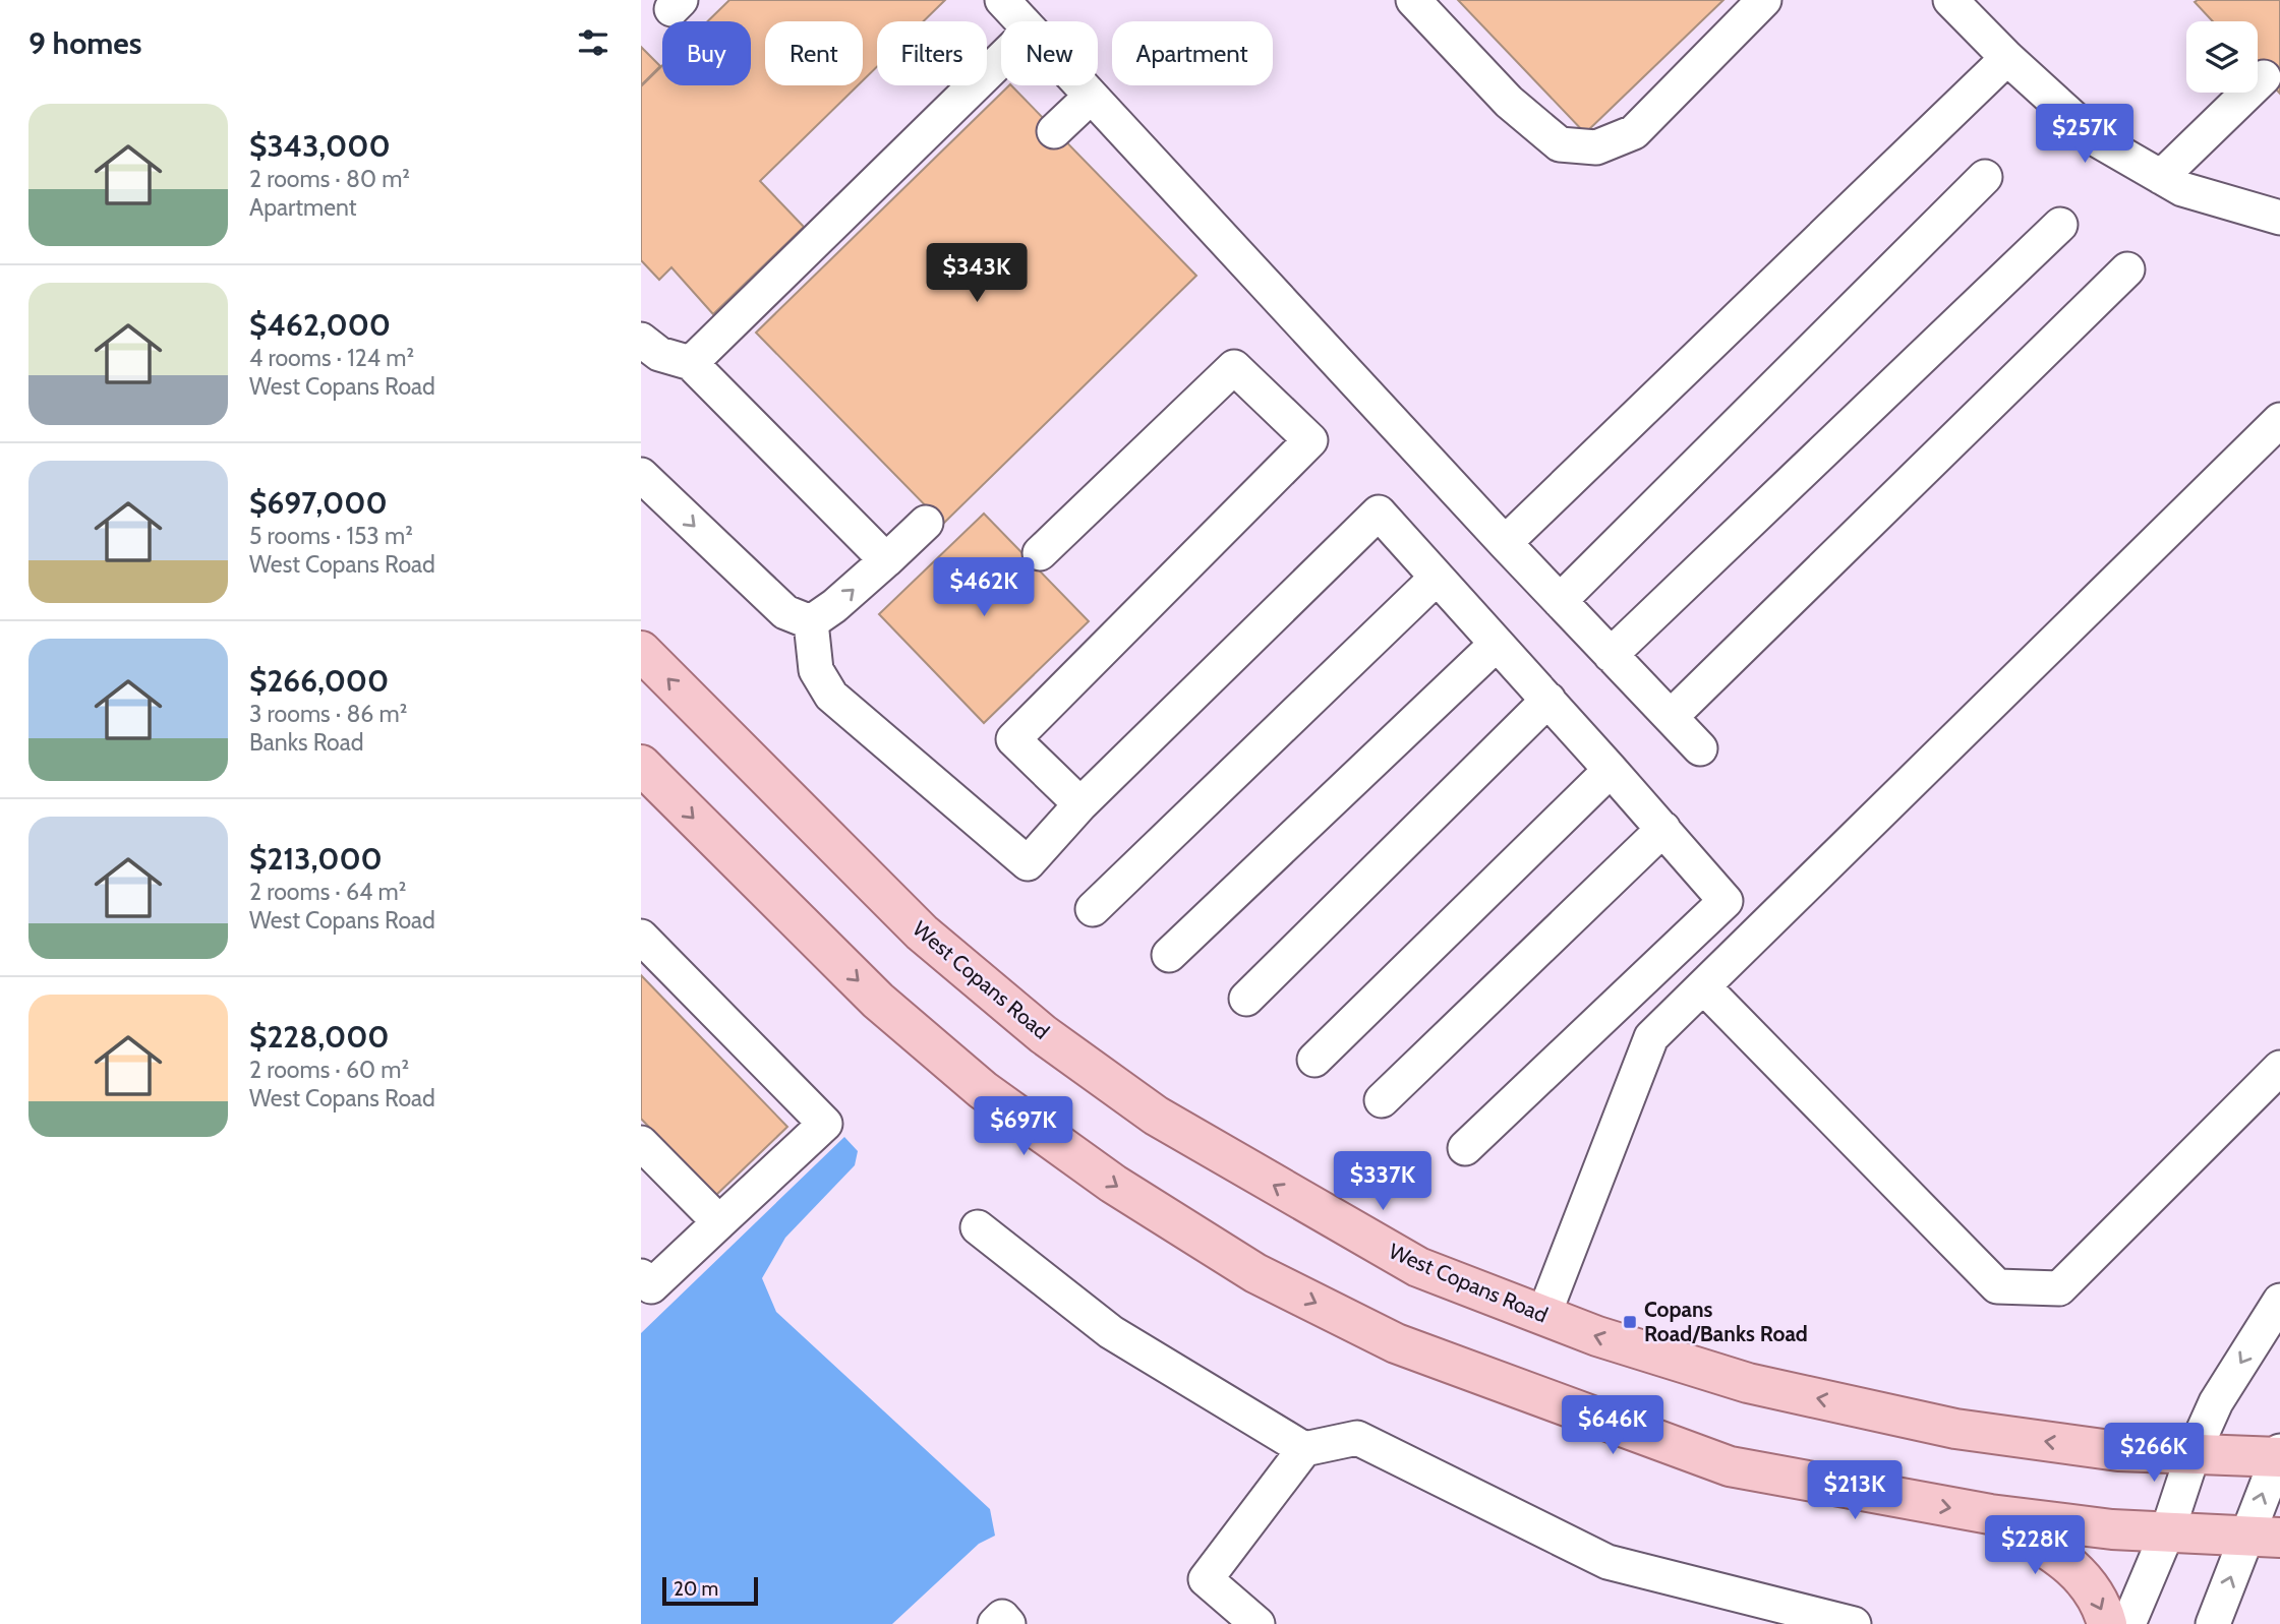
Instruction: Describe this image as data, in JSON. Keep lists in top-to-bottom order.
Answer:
{
  "streets": {
    "main road": ["West Copans Road"]
  },
  "places": {
    "transit": ["Copans Road/Banks Road"]
  },
  "scale_bar": "20 m",
  "page": {
    "heading": "9 homes",
    "chip": [
      "Buy",
      "Rent",
      "Filters",
      "New",
      "Apartment"
    ],
    "list": [
      {
        "name": "$343,000",
        "note": "2 rooms · 80 m² · Apartment"
      },
      {
        "name": "$462,000",
        "note": "4 rooms · 124 m² · West Copans Road"
      },
      {
        "name": "$697,000",
        "note": "5 rooms · 153 m² · West Copans Road"
      },
      {
        "name": "$266,000",
        "note": "3 rooms · 86 m² · Banks Road"
      },
      {
        "name": "$213,000",
        "note": "2 rooms · 64 m² · West Copans Road"
      },
      {
        "name": "$228,000",
        "note": "2 rooms · 60 m² · West Copans Road"
      }
    ],
    "price": [
      "$257K",
      "$343K",
      "$462K",
      "$697K",
      "$337K",
      "$646K",
      "$266K",
      "$213K",
      "$228K"
    ],
    "scale": "20 m"
  }
}
